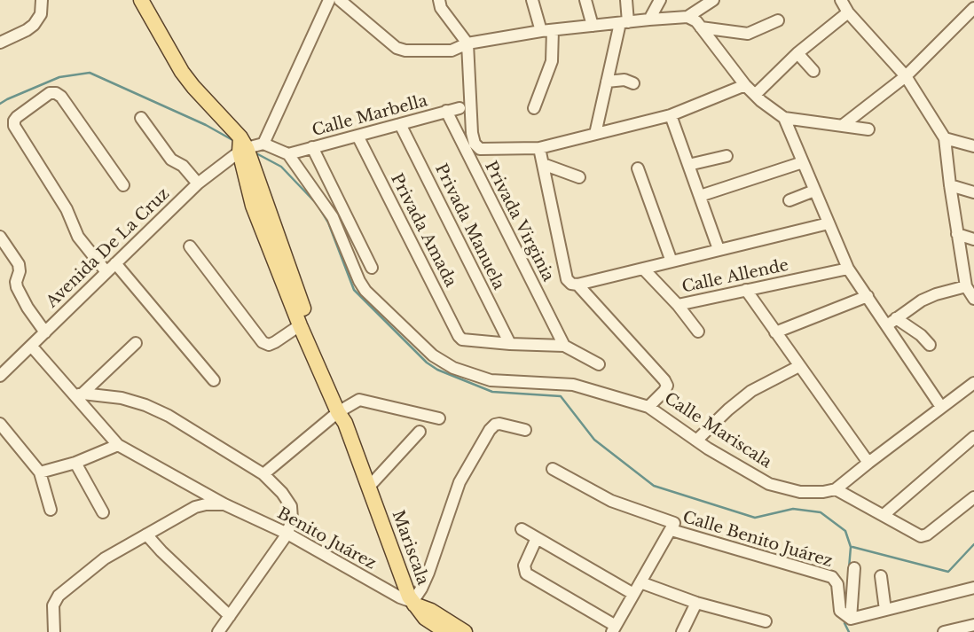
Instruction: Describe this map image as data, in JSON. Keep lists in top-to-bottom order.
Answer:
{
  "streets": {
    "main road": ["Mariscala"],
    "street": [
      "Calle Marbella",
      "Privada Virginia",
      "Privada Manuela",
      "Privada Amada",
      "Avenida De La Cruz",
      "Calle Allende",
      "Calle Mariscala",
      "Benito Juárez",
      "Calle Benito Juárez"
    ]
  },
  "crossings": [
    ["Calle Marbella", "Privada Virginia"],
    ["Calle Marbella", "Privada Manuela"],
    ["Calle Marbella", "Privada Amada"],
    ["Calle Marbella", "Calle Mariscala"],
    ["Privada Manuela", "Privada Amada"],
    ["Avenida De La Cruz", "Benito Juárez"],
    ["Benito Juárez", "Mariscala"]
  ]
}
